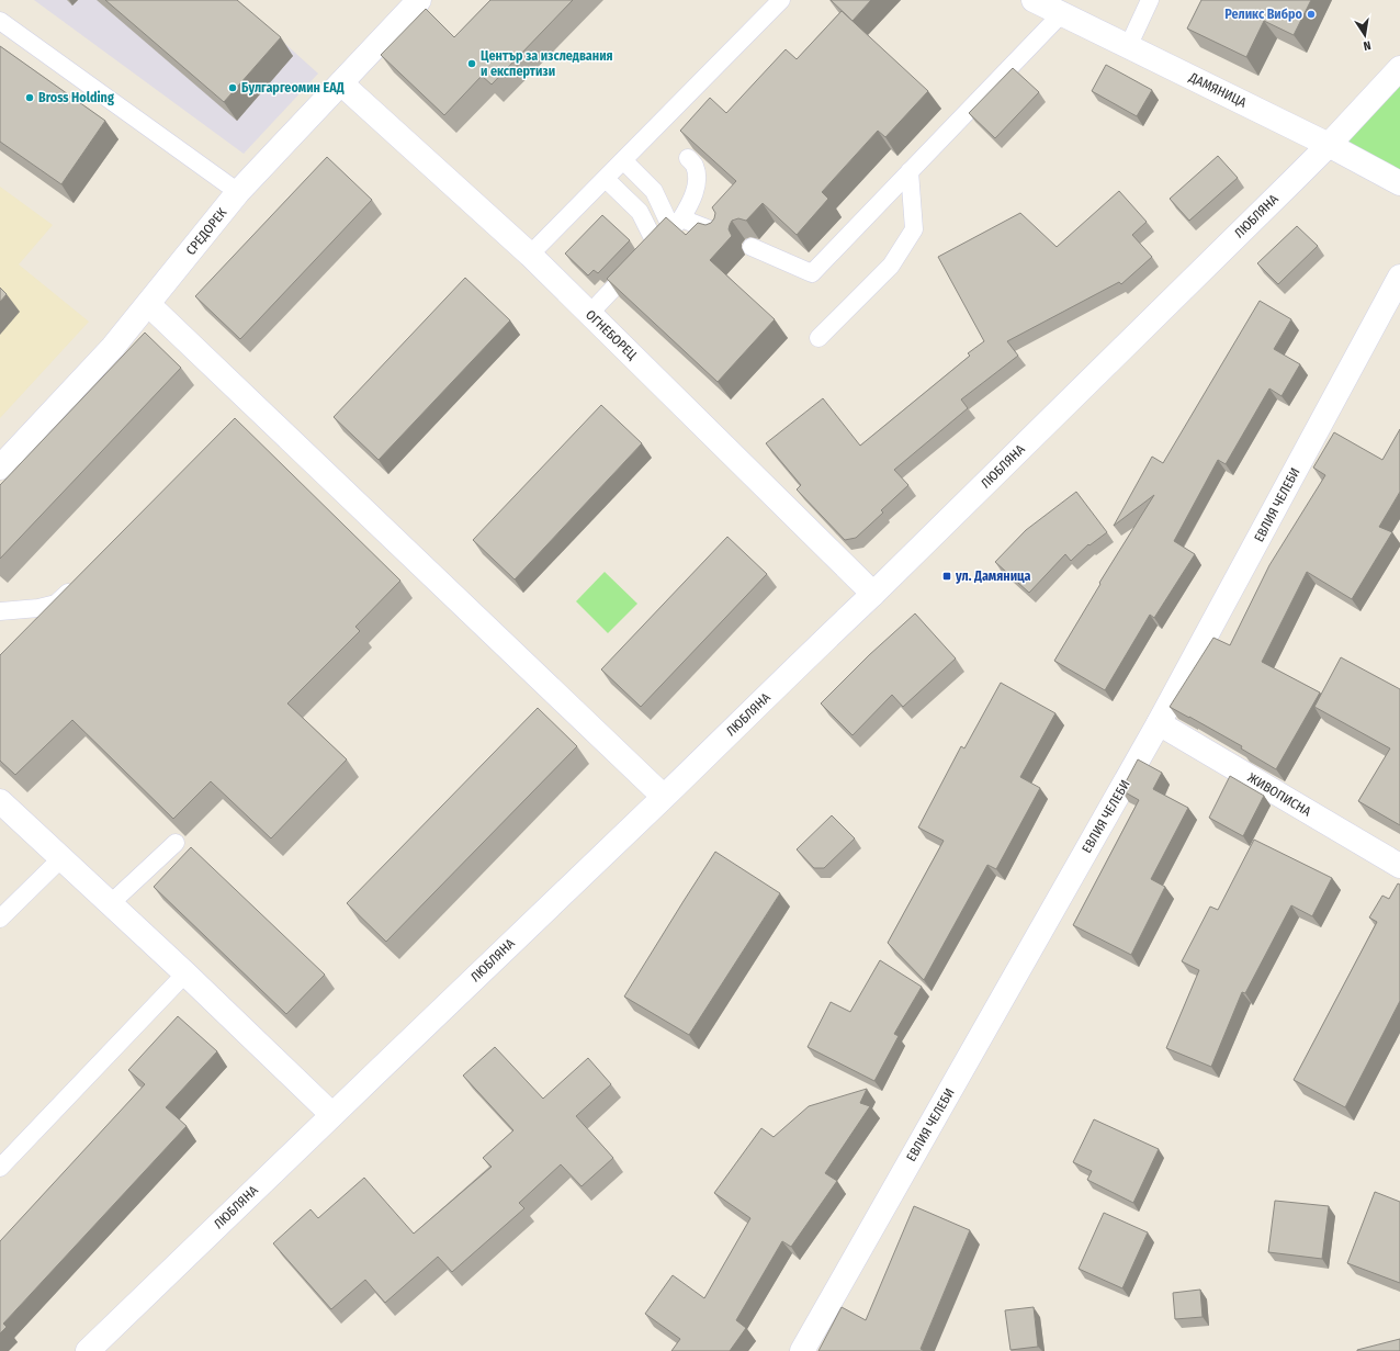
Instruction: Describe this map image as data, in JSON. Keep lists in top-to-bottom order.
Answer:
{
  "streets": {
    "street": [
      "ДАМЯНИЦА",
      "ЛЮБЛЯНА",
      "СРЕДОРЕК",
      "ОГНЕБОРЕЦ",
      "ЕВЛИЯ ЧЕЛЕБИ",
      "ЖИВОПИСНА"
    ]
  },
  "crossings": [
    ["ДАМЯНИЦА", "ЛЮБЛЯНА"],
    ["ЛЮБЛЯНА", "ОГНЕБОРЕЦ"],
    ["СРЕДОРЕК", "ОГНЕБОРЕЦ"],
    ["ЕВЛИЯ ЧЕЛЕБИ", "ЖИВОПИСНА"]
  ],
  "places": {
    "other": [
      "Реликс Вибро",
      "Център за изследвания и експертизи",
      "Булгаргеомин ЕАД",
      "Bross Holding"
    ],
    "transit": ["ул. Дамяница"]
  },
  "north": "bottom"
}
